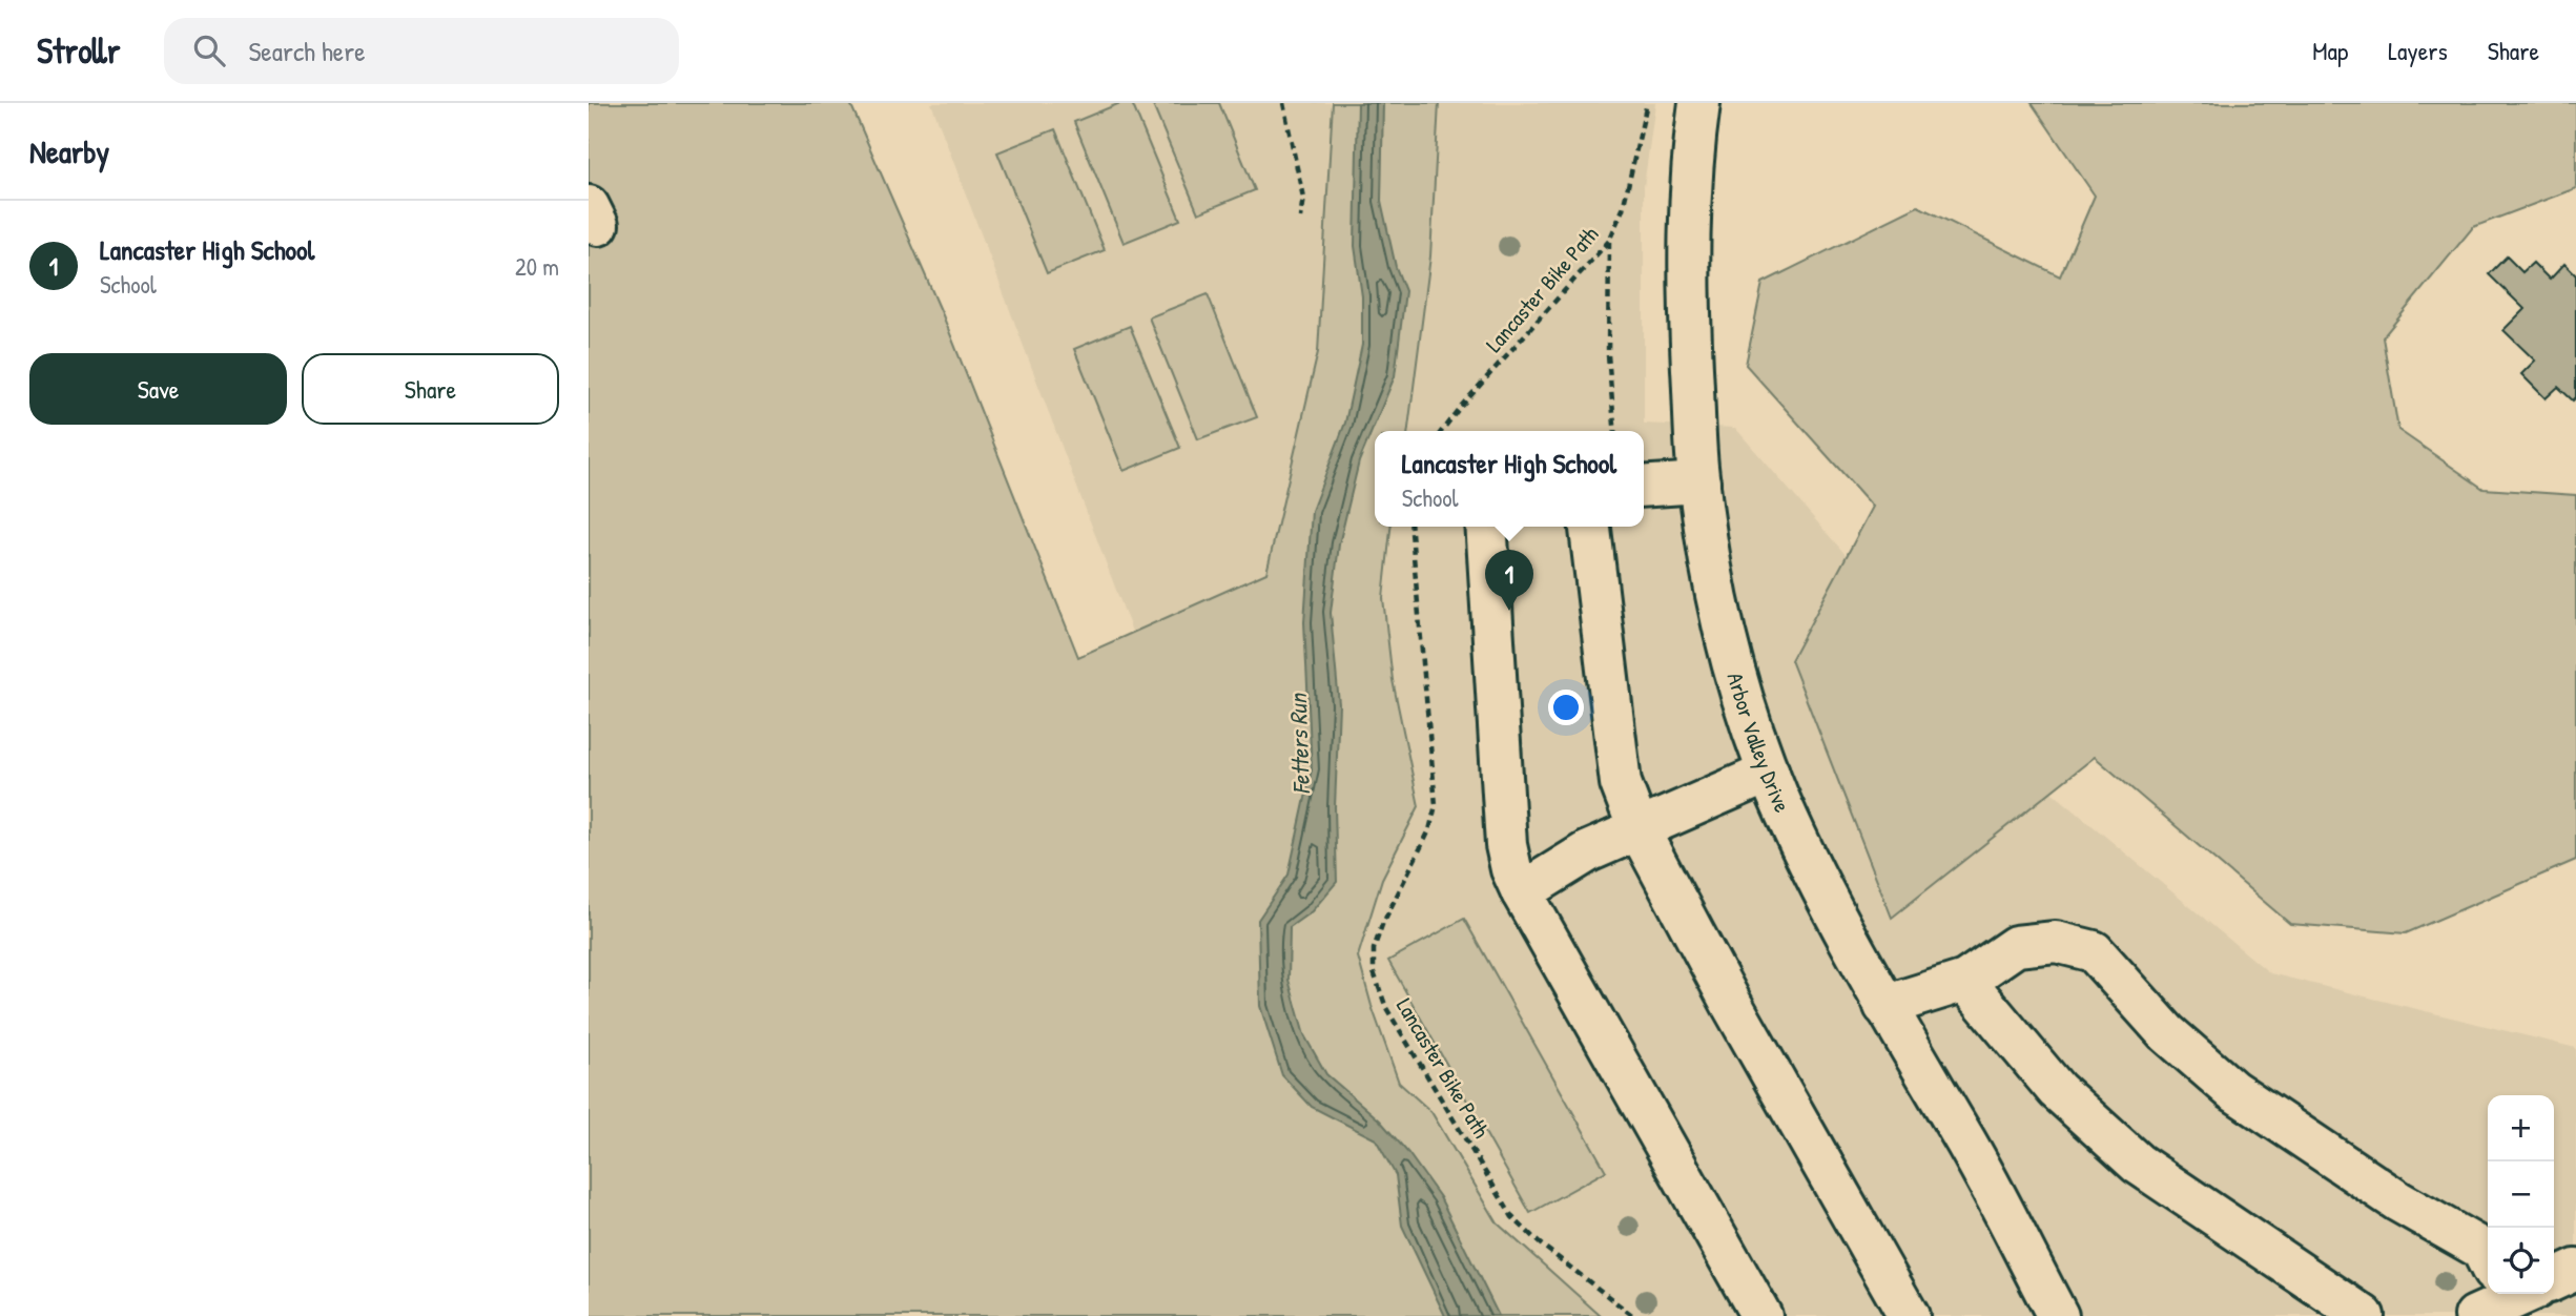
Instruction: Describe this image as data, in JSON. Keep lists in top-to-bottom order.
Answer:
{
  "streets": {
    "lane": ["Arbor Valley Drive"],
    "path": ["Lancaster Bike Path"]
  },
  "water": ["Fetters Run"],
  "page": {
    "header": "Strollr",
    "search": "Search here",
    "nav": ["Map", "Layers", "Share"],
    "heading": "Nearby",
    "list": [
      {
        "mark": "1",
        "name": "Lancaster High School",
        "note": "School",
        "value": "20 m"
      }
    ],
    "buttons": ["Save", "Share"],
    "popup": ["Lancaster High School", "School"],
    "pins": "1",
    "map_buttons": ["+", "−"]
  }
}
